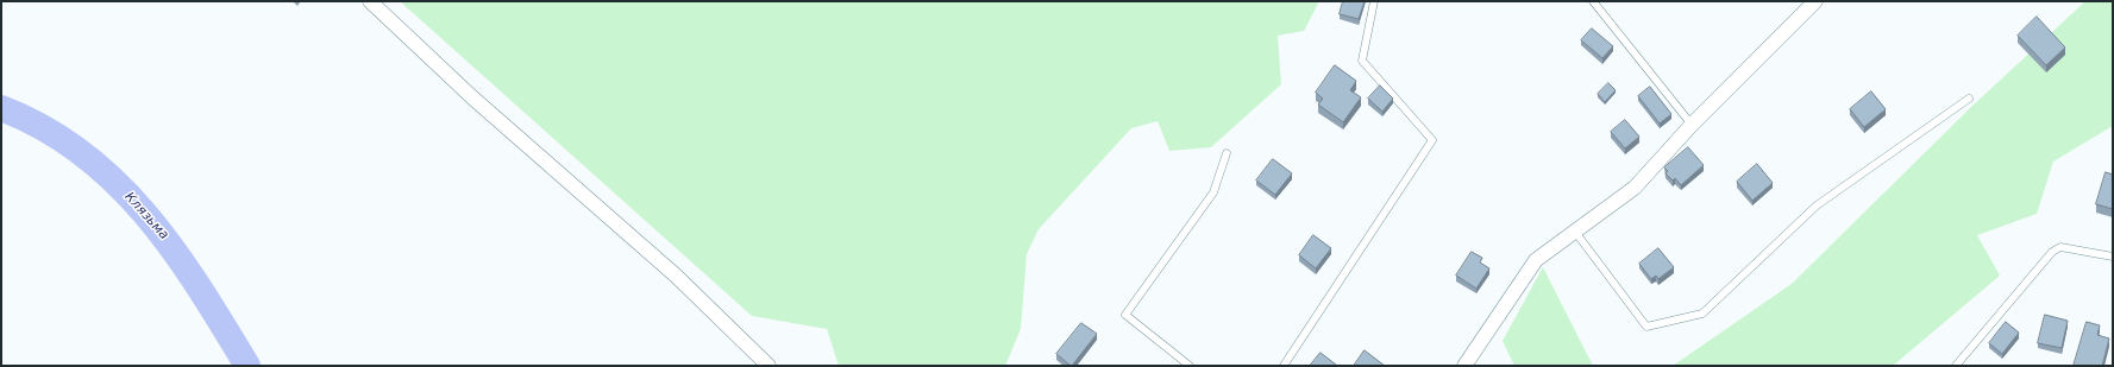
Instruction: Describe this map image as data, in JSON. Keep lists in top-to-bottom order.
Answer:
{
  "water": ["Клязьма"]
}
